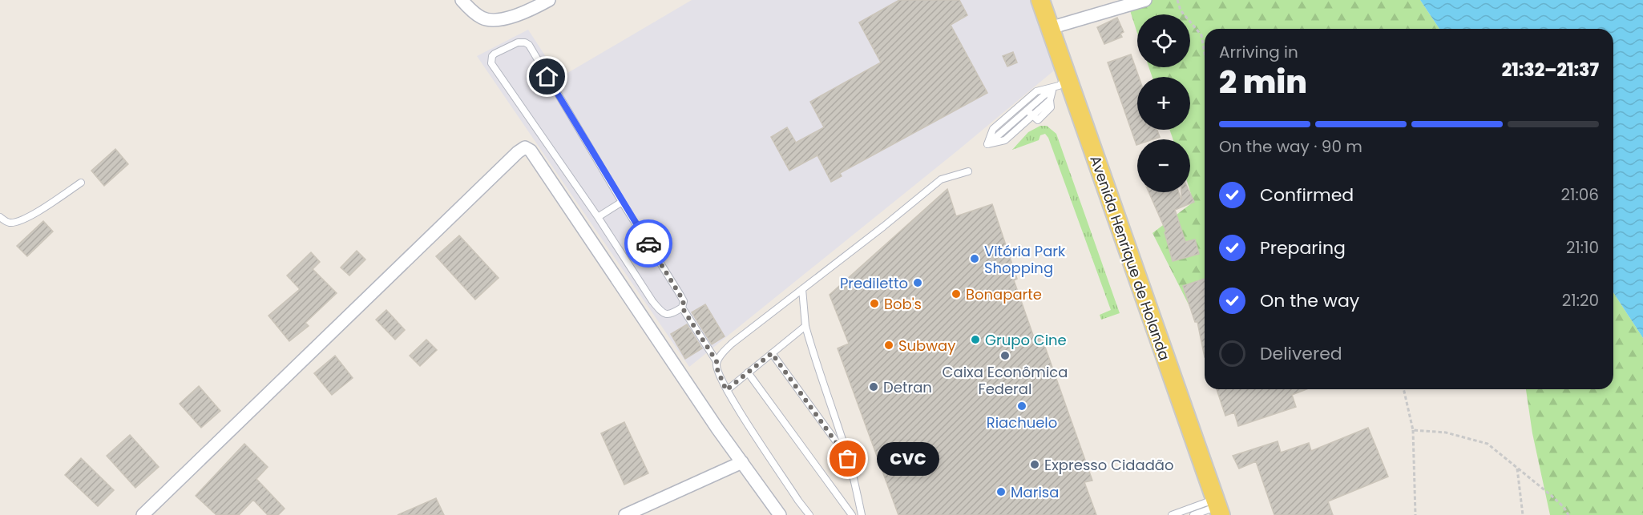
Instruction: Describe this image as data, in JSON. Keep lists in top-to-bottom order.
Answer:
{
  "streets": {
    "main road": ["Avenida Henrique de Holanda"]
  },
  "places": [
    "Vitória Park Shopping",
    "Prediletto",
    "Bonaparte",
    "Bob's",
    "Grupo Cine",
    "Subway",
    "Caixa Econômica Federal",
    "Detran",
    "Riachuelo",
    "CVC",
    "Expresso Cidadão",
    "Marisa"
  ],
  "page": {
    "map_buttons": ["+", "−"],
    "heading": ["2 min", "Arriving in", "21:32–21:37"],
    "bar": "On the way · 90 m",
    "list": [
      ["Confirmed", "21:06"],
      ["Preparing", "21:10"],
      ["On the way", "21:20"],
      "Delivered"
    ],
    "bubble": "CVC"
  }
}
